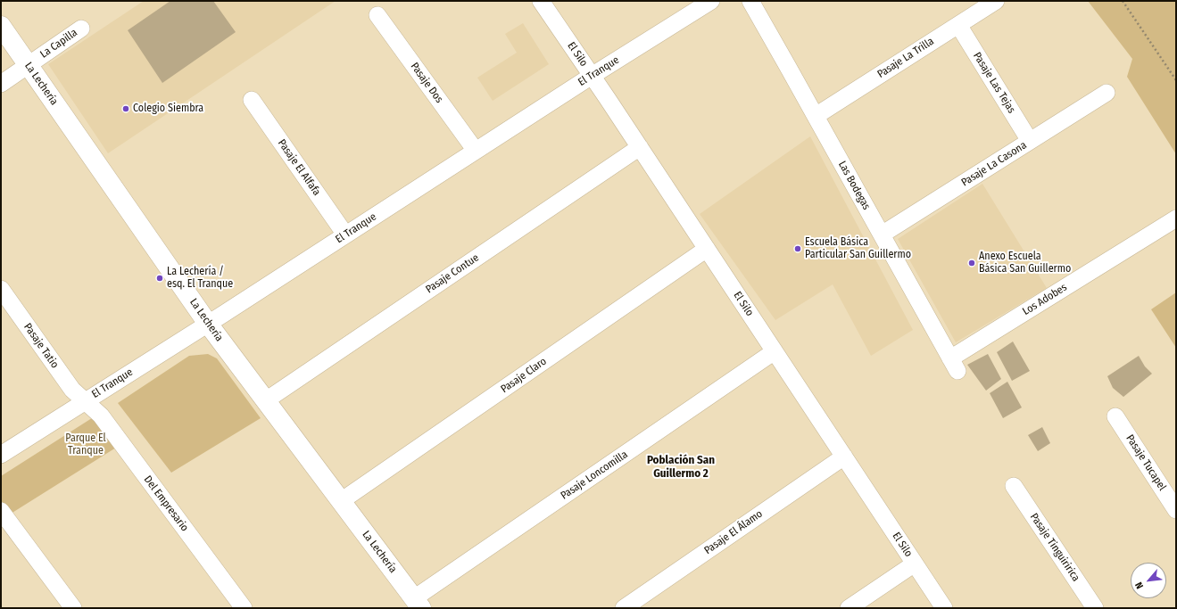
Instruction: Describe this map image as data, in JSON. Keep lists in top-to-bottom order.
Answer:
{
  "streets": {
    "street": [
      "La Capilla",
      "El Silo",
      "Pasaje La Trilla",
      "El Tranque",
      "Pasaje Dos",
      "Pasaje Las Tejas",
      "La Lechería",
      "Pasaje La Casona",
      "Pasaje El Alfafa",
      "Las Bodegas",
      "Pasaje Contue",
      "Los Adobes",
      "Pasaje Tatio",
      "Pasaje Claro",
      "Pasaje Tucapel",
      "Pasaje Loncomilla",
      "Del Empresario",
      "Pasaje El Álamo",
      "Pasaje Tinguiririca"
    ]
  },
  "crossings": [
    ["La Capilla", "La Lechería"],
    ["El Silo", "El Tranque"],
    ["El Silo", "Pasaje Contue"],
    ["El Silo", "Pasaje Claro"],
    ["El Silo", "Pasaje Loncomilla"],
    ["El Silo", "Pasaje El Álamo"],
    ["Pasaje La Trilla", "Pasaje Las Tejas"],
    ["Pasaje La Trilla", "Las Bodegas"],
    ["El Tranque", "Pasaje Dos"],
    ["El Tranque", "La Lechería"],
    ["El Tranque", "Pasaje El Alfafa"],
    ["El Tranque", "Pasaje Tatio"],
    ["El Tranque", "Del Empresario"],
    ["Pasaje Las Tejas", "Pasaje La Casona"],
    ["La Lechería", "Pasaje Contue"],
    ["La Lechería", "Pasaje Claro"],
    ["La Lechería", "Pasaje Loncomilla"],
    ["Pasaje La Casona", "Las Bodegas"],
    ["Las Bodegas", "Los Adobes"],
    ["Pasaje Tatio", "Del Empresario"]
  ],
  "districts": ["Población San Guillermo 2"],
  "parks": ["Parque El Tranque"],
  "places": [
    "Colegio Siembra",
    "Escuela Básica Particular San Guillermo",
    "Anexo Escuela Básica San Guillermo",
    "La Lechería / esq. El Tranque"
  ],
  "north": "bottom left"
}
